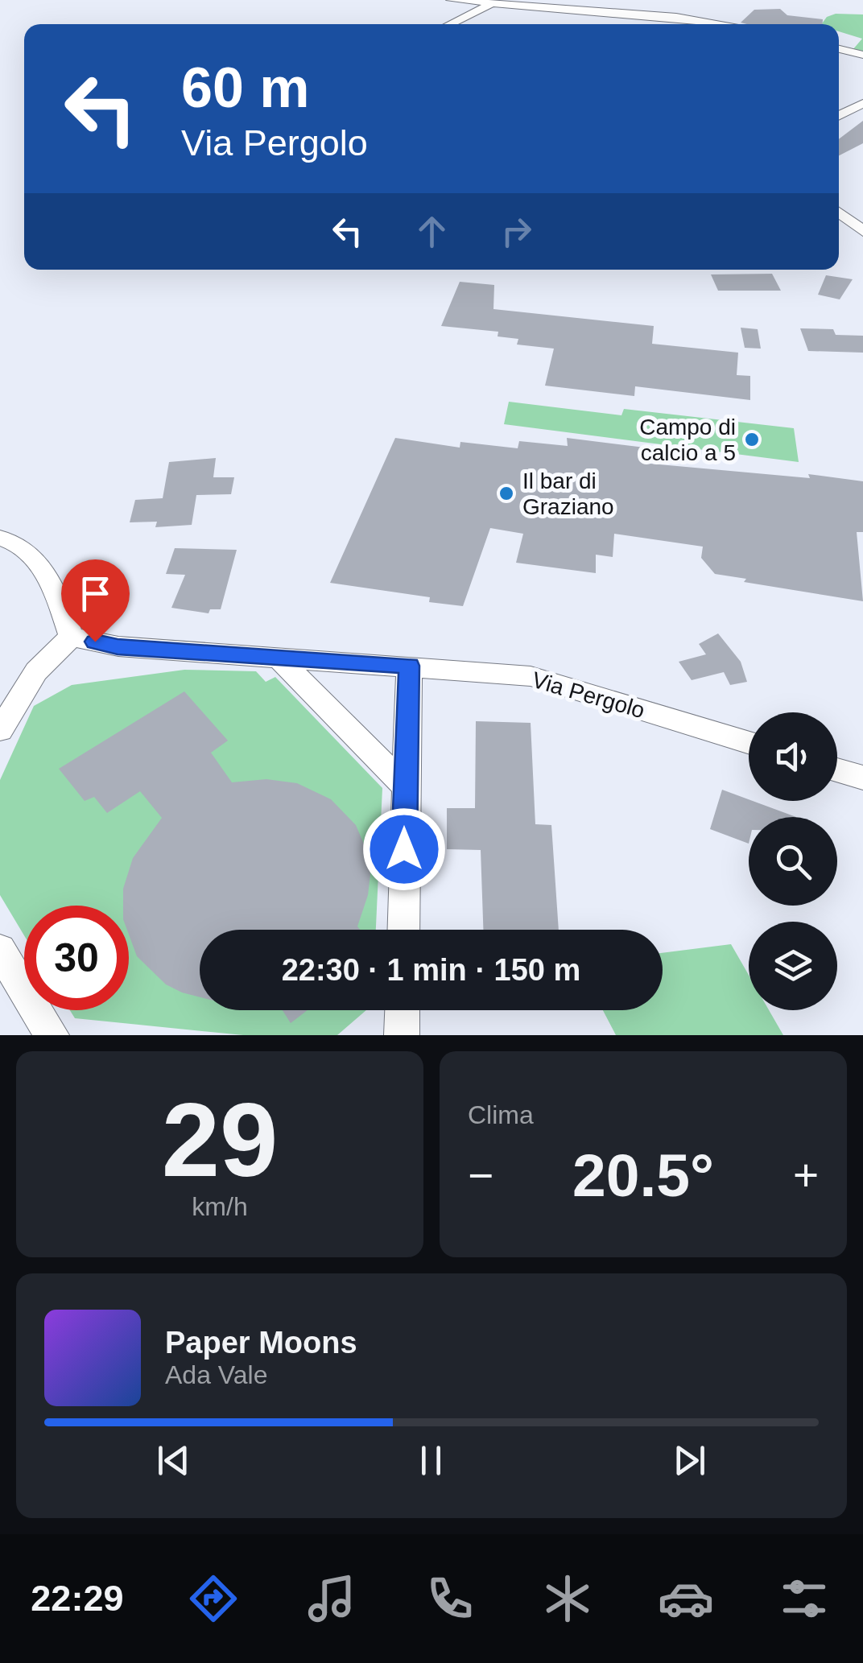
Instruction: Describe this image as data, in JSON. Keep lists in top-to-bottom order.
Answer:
{
  "streets": {
    "street": ["Via Pergolo"]
  },
  "places": ["Campo di calcio a 5", "Il bar di Graziano"],
  "page": {
    "turn": ["60 m", "Via Pergolo"],
    "limit": "30",
    "trip": "22:30 · 1 min · 150 m",
    "tile": [
      ["29", "km/h"],
      "Clima"
    ],
    "heat": ["−", "20.5°", "+"],
    "song": ["Paper Moons", "Ada Vale"],
    "tabs": "22:29"
  }
}
